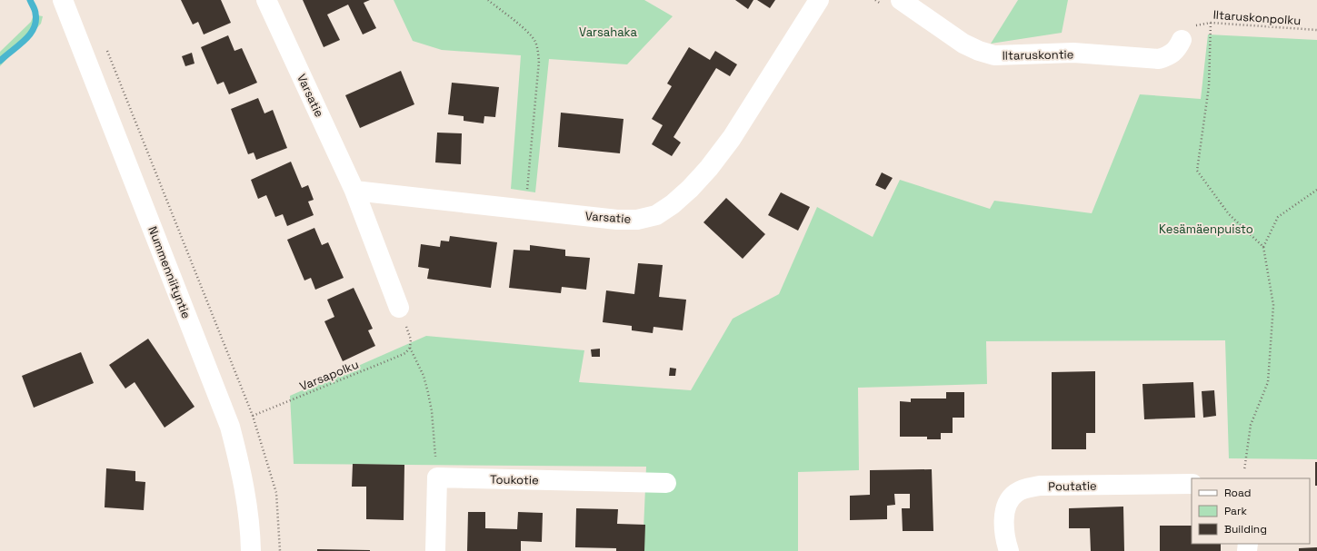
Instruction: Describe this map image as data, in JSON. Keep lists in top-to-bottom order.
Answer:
{
  "streets": {
    "street": [
      "Iltaruskontie",
      "Varsatie",
      "Nummenniityntie",
      "Toukotie",
      "Poutatie"
    ],
    "path": ["Iltaruskonpolku", "Varsapolku"]
  },
  "crossings": [
    ["Iltaruskonpolku", "Iltaruskontie"]
  ],
  "parks": ["Varsahaka", "Kesämäenpuisto"],
  "legend": ["Road", "Park", "Building"]
}
